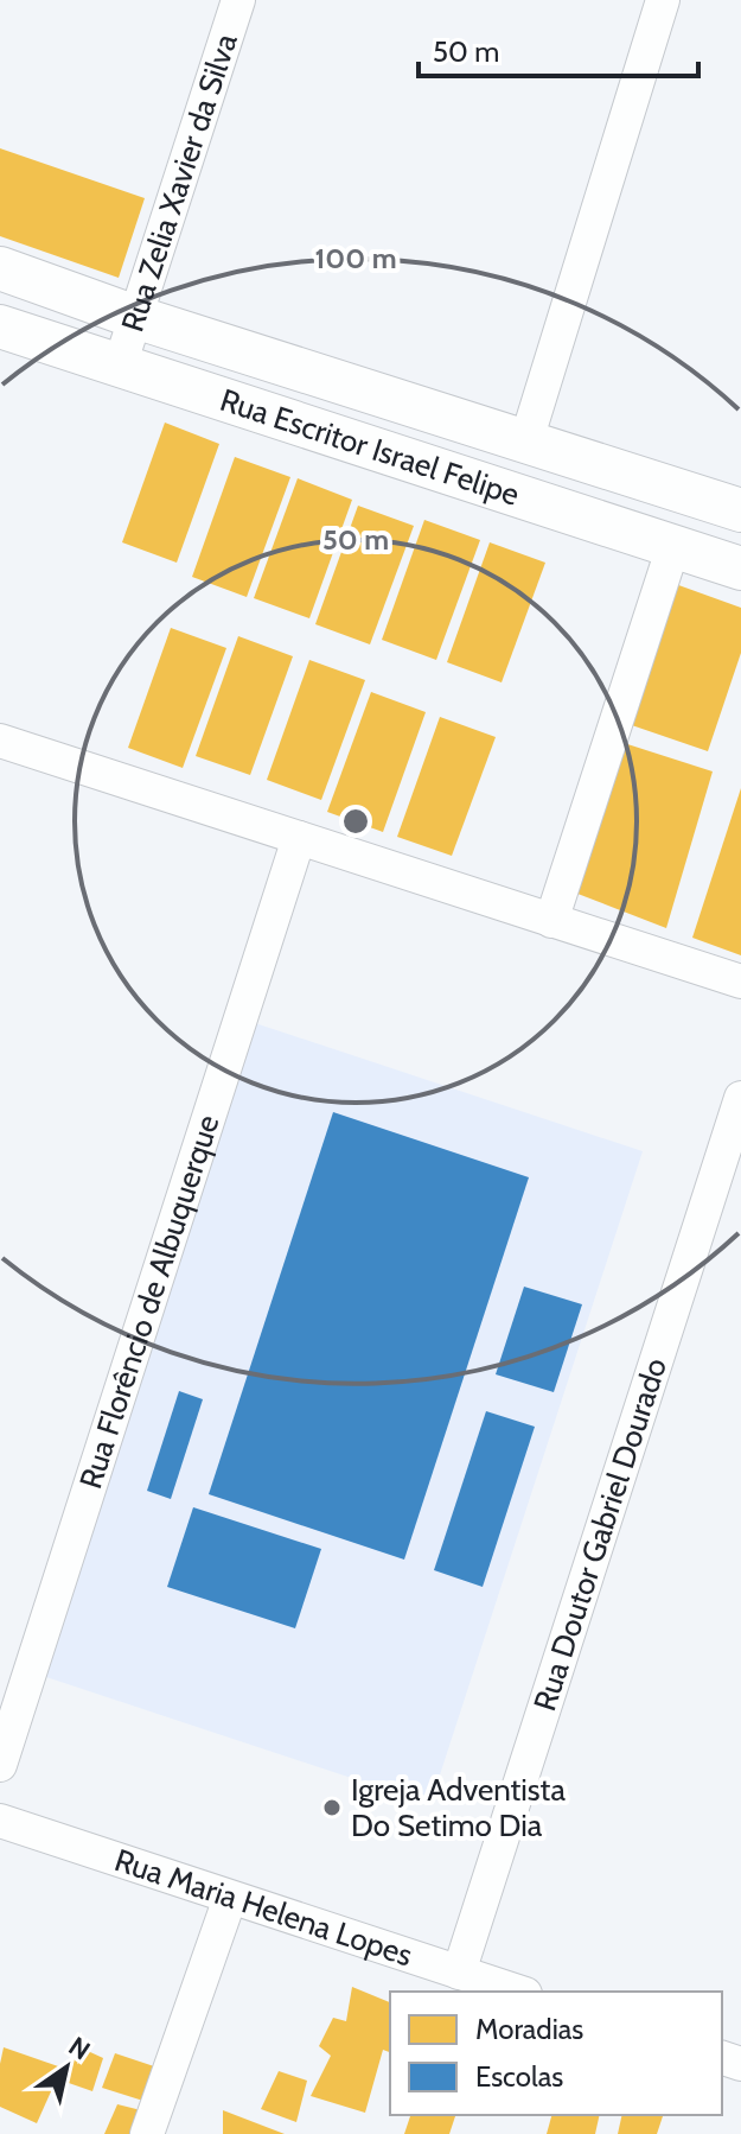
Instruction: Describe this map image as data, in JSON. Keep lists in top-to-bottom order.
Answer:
{
  "streets": {
    "street": [
      "Rua Zelia Xavier da Silva",
      "Rua Escritor Israel Felipe",
      "Rua Florêncio de Albuquerque",
      "Rua Doutor Gabriel Dourado",
      "Rua Maria Helena Lopes"
    ]
  },
  "crossings": [
    ["Rua Zelia Xavier da Silva", "Rua Escritor Israel Felipe"],
    ["Rua Doutor Gabriel Dourado", "Rua Maria Helena Lopes"]
  ],
  "places": ["Igreja Adventista Do Setimo Dia"],
  "legend": ["Moradias", "Escolas"],
  "scale_bar": "50 m",
  "north": "top right",
  "rings": ["100 m", "50 m"]
}
